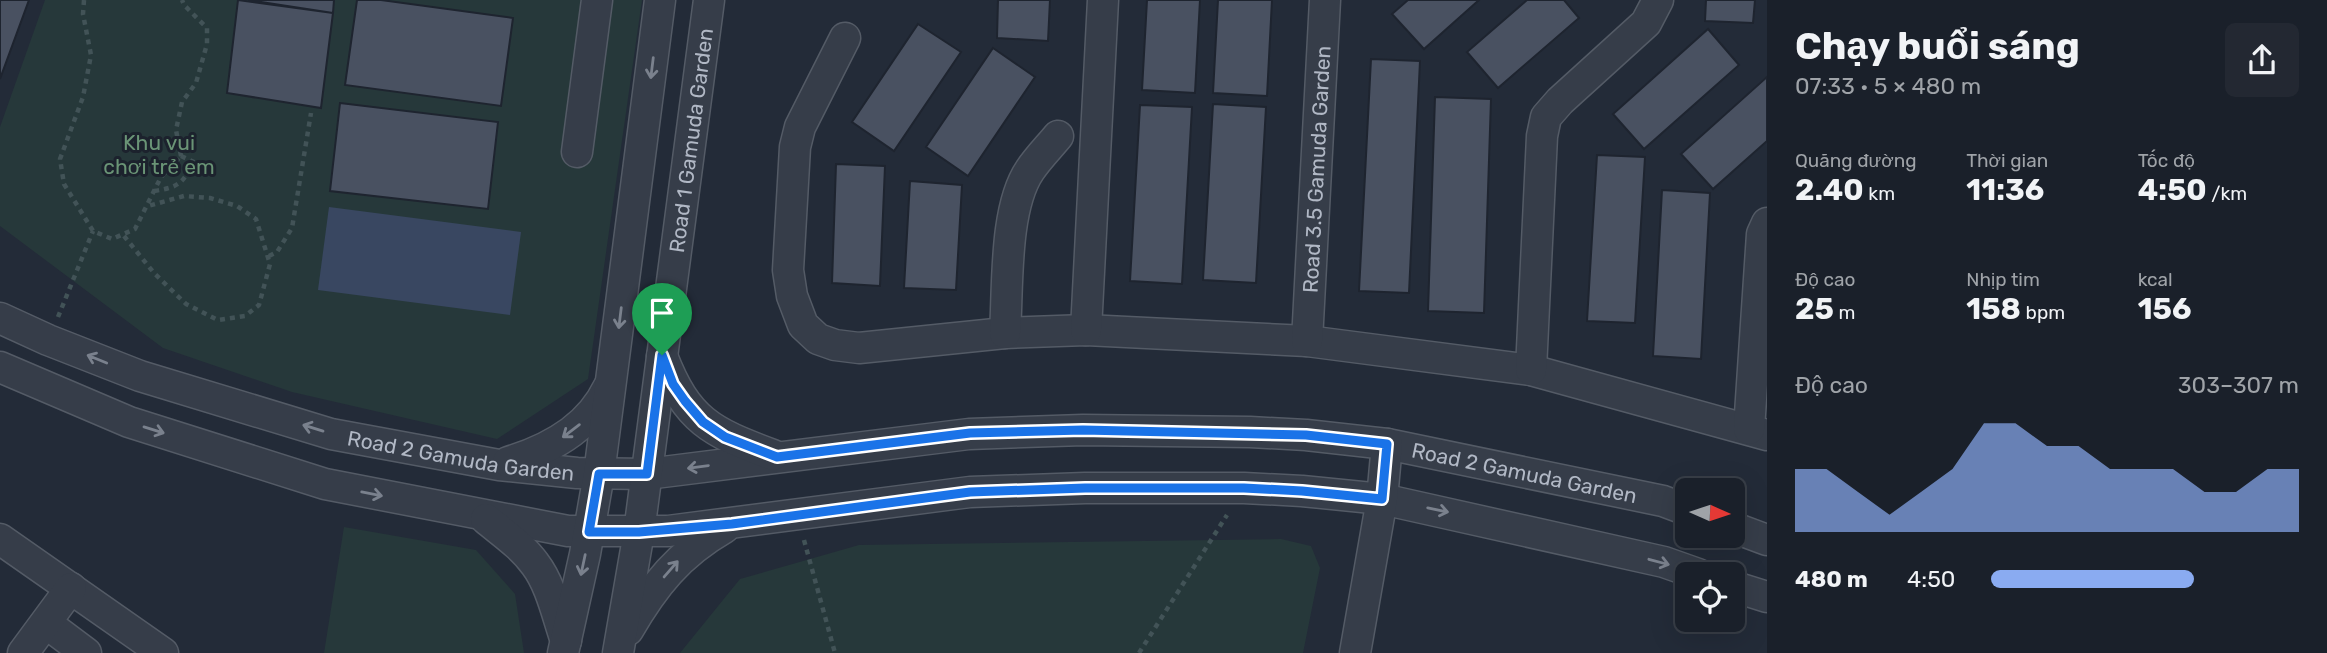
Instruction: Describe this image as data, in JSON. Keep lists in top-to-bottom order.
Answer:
{
  "streets": {
    "street": ["Road 1 Gamuda Garden", "Road 3.5 Gamuda Garden", "Road 2 Gamuda Garden"]
  },
  "crossings": [
    ["Road 1 Gamuda Garden", "Road 2 Gamuda Garden"]
  ],
  "parks": ["Khu vui chơi trẻ em"],
  "north": "right",
  "page": {
    "heading": ["Chạy buổi sáng", "07:33 · 5 × 480 m"],
    "stats": [
      ["Quãng đường", "2.40 km"],
      ["Thời gian", "11:36"],
      ["Tốc độ", "4:50 /km"],
      ["Độ cao", "25 m"],
      ["Nhịp tim", "158 bpm"],
      ["kcal", "156"]
    ],
    "chart": ["Độ cao", "303–307 m"],
    "list": [
      {
        "name": "480 m",
        "note": "4:50"
      }
    ]
  }
}
